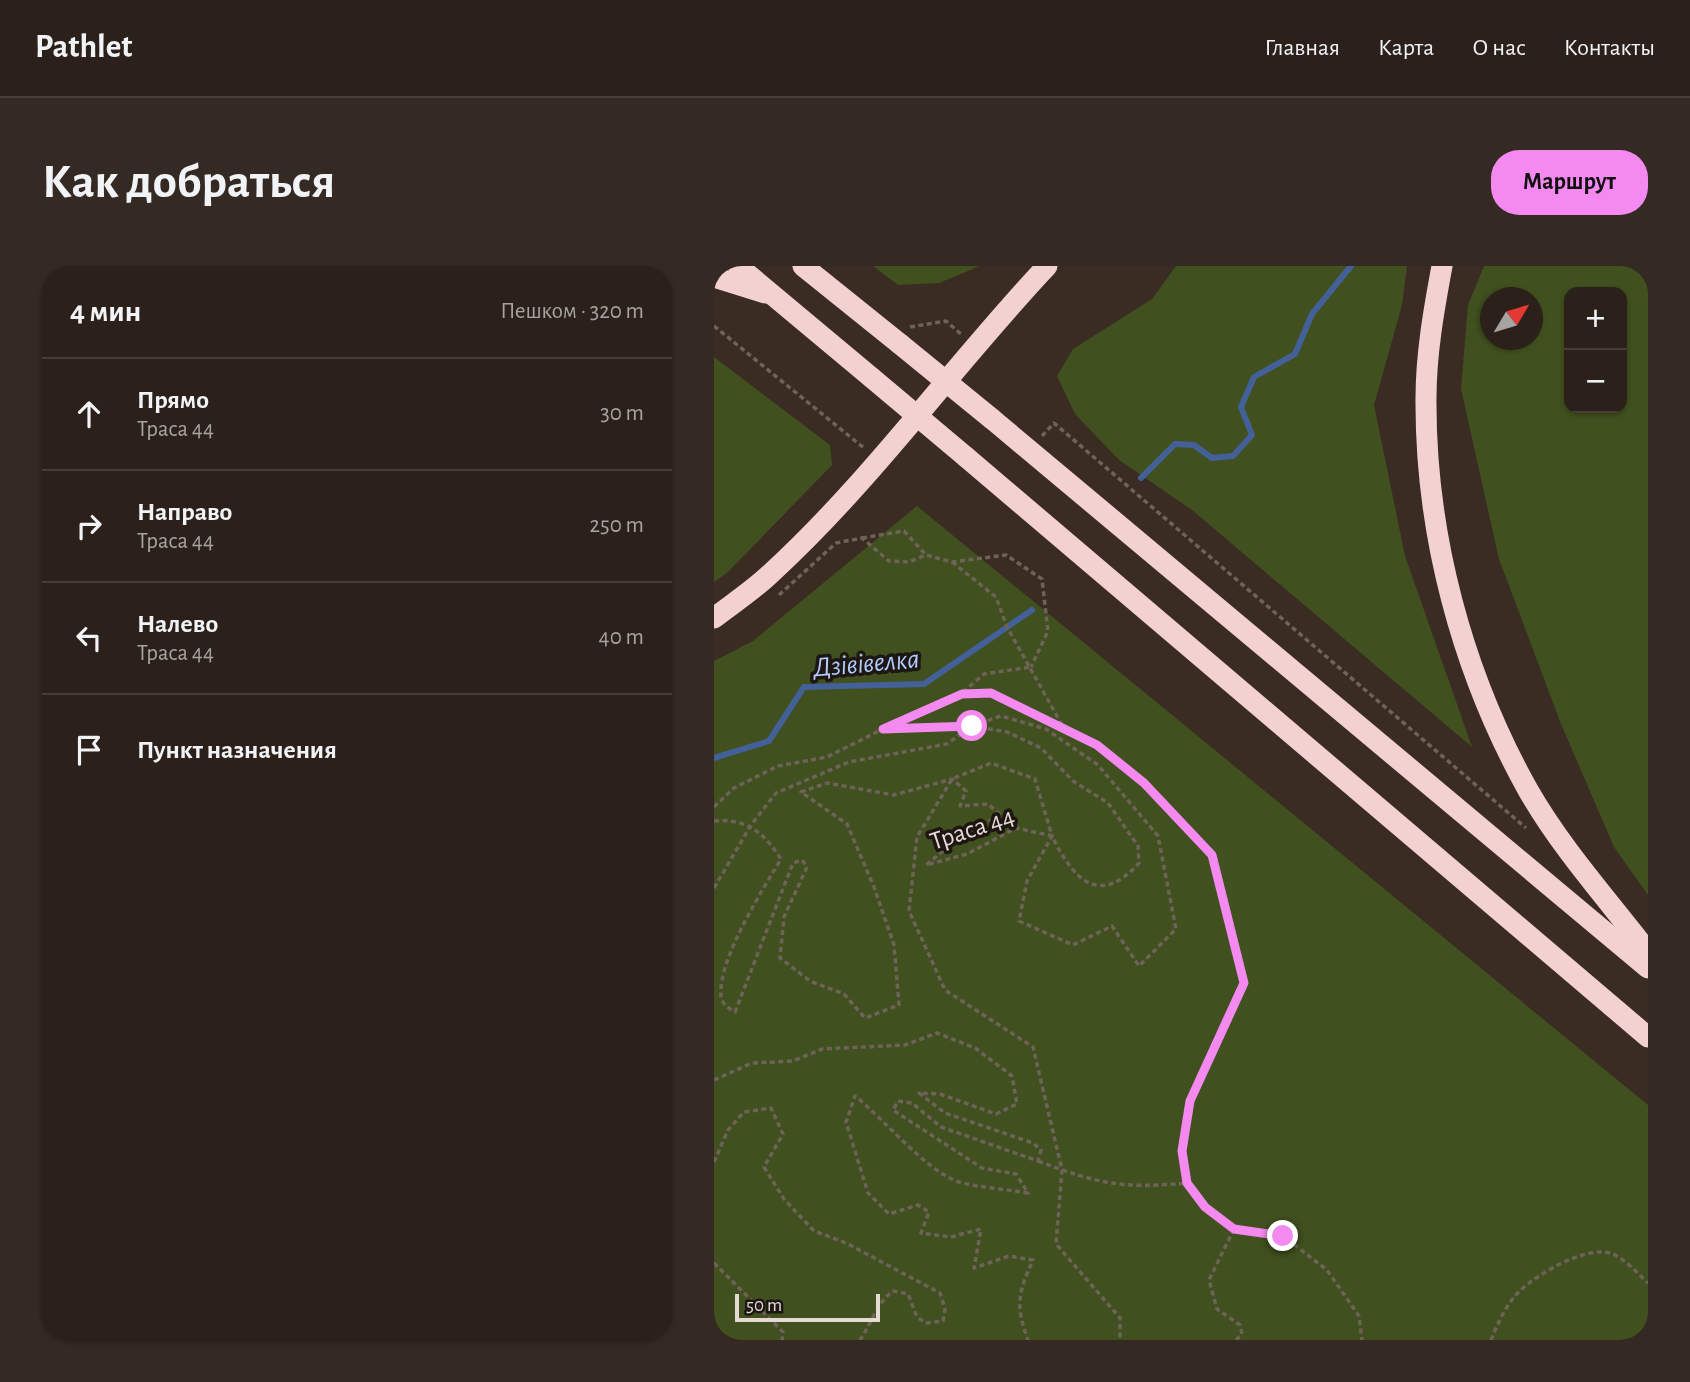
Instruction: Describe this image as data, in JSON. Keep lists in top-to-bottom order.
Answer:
{
  "streets": {
    "path": ["Траса 44"]
  },
  "water": ["Дзівівелка"],
  "scale_bar": "50 m",
  "north": "top right",
  "page": {
    "header": "Pathlet",
    "nav": [
      "Главная",
      "Карта",
      "О нас",
      "Контакты"
    ],
    "buttons": "Маршрут",
    "title": "Как добраться",
    "heading": ["4 мин", "Пешком · 320 m"],
    "map_buttons": ["+", "−"],
    "list": [
      ["Прямо", "Траса 44", "30 m"],
      ["Направо", "Траса 44", "250 m"],
      ["Налево", "Траса 44", "40 m"],
      "Пункт назначения"
    ],
    "scale": "50 m"
  }
}
